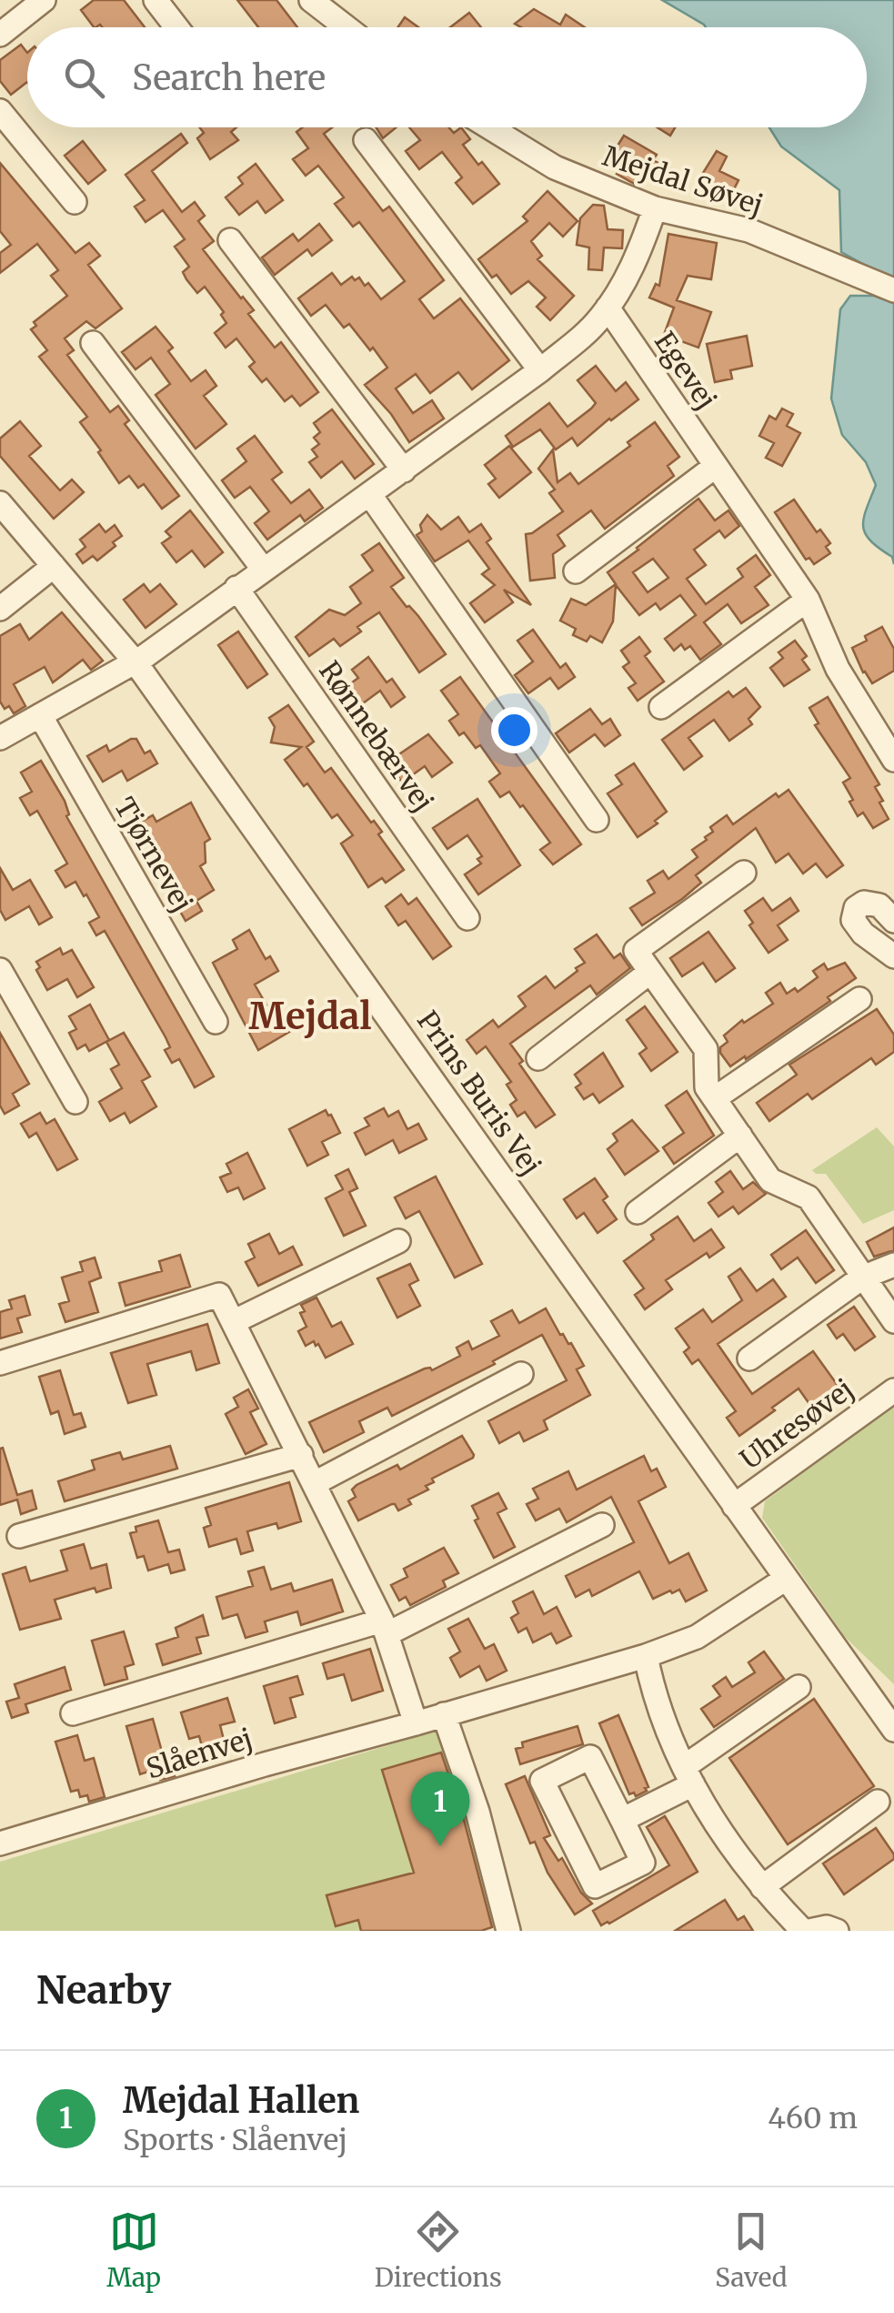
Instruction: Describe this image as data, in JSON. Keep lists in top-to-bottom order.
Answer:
{
  "streets": {
    "street": [
      "Mejdal Søvej",
      "Egevej",
      "Rønnebærvej",
      "Tjørnevej",
      "Prins Buris Vej",
      "Uhresøvej",
      "Slåenvej"
    ]
  },
  "crossings": [
    ["Prins Buris Vej", "Uhresøvej"],
    ["Prins Buris Vej", "Slåenvej"]
  ],
  "districts": ["Mejdal"],
  "page": {
    "search": "Search here",
    "pins": "1",
    "heading": "Nearby",
    "list": [
      {
        "mark": "1",
        "name": "Mejdal Hallen",
        "note": "Sports · Slåenvej",
        "value": "460 m"
      }
    ],
    "nav": ["Map", "Directions", "Saved"]
  }
}
